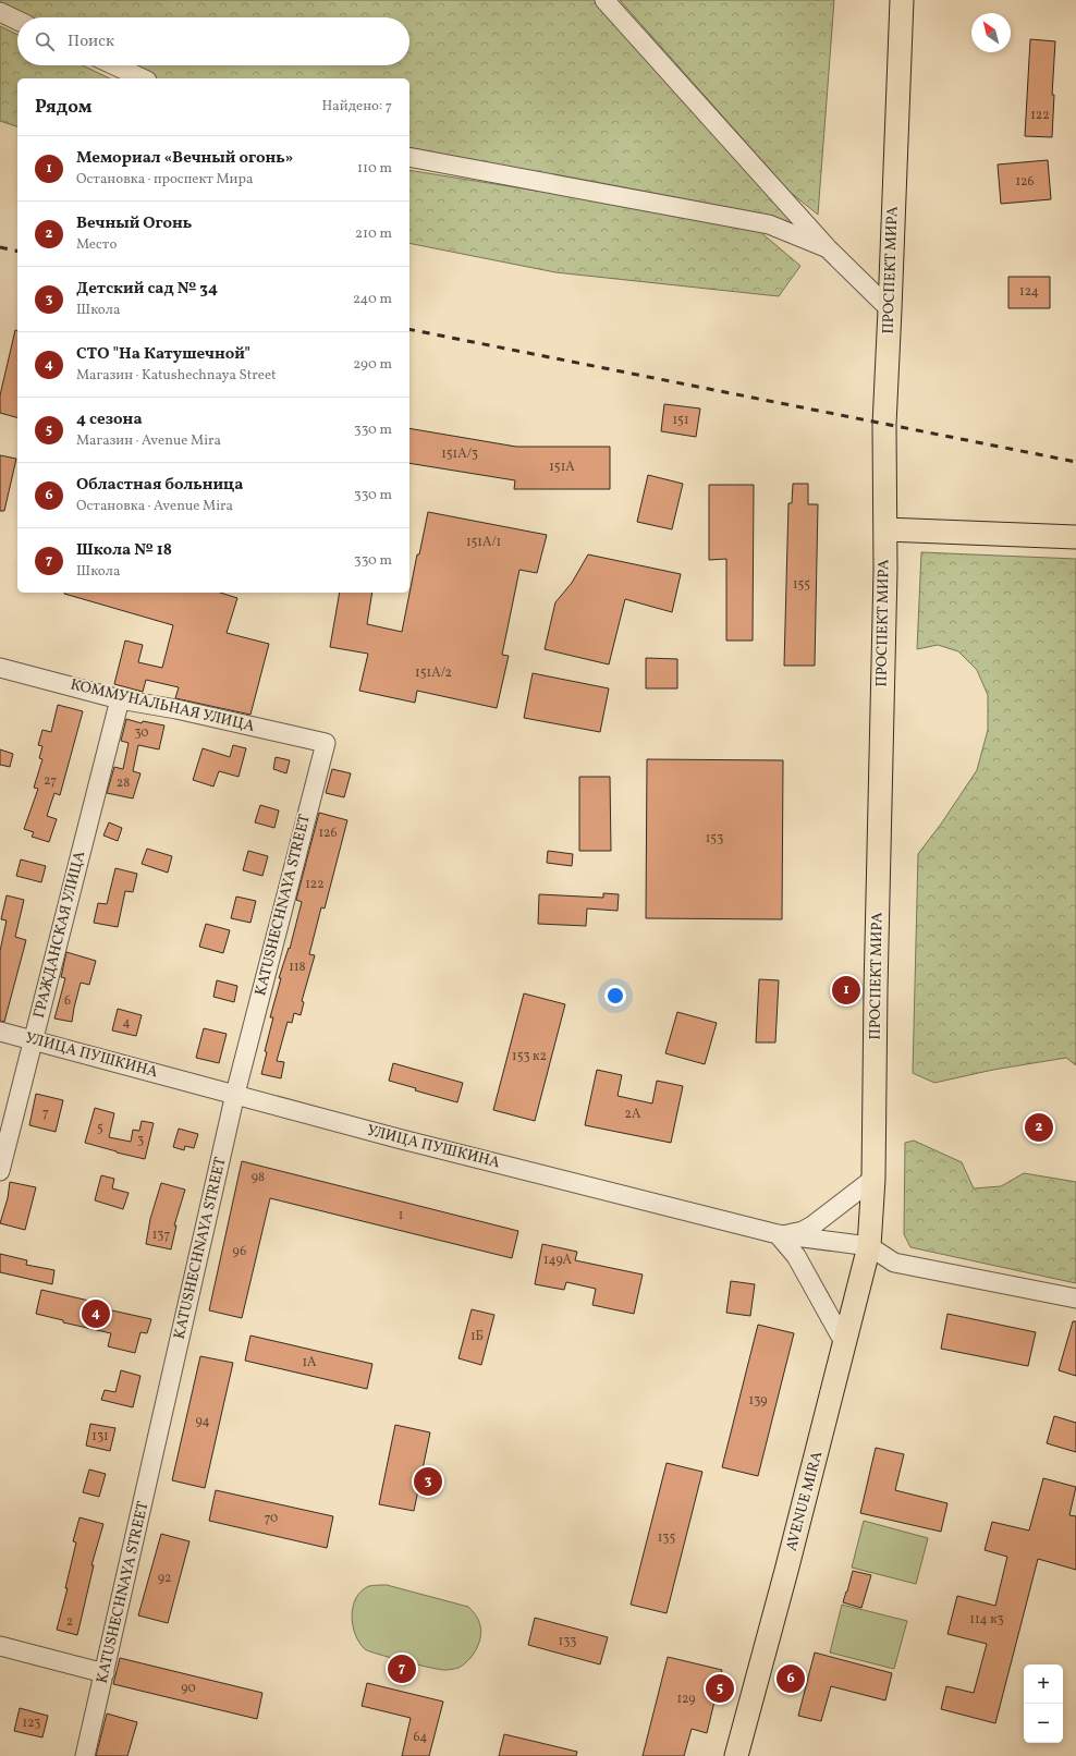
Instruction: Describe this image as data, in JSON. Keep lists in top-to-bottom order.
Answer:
{
  "streets": {
    "main road": ["ПРОСПЕКТ МИРА", "AVENUE MIRA"],
    "street": [
      "КОММУНАЛЬНАЯ УЛИЦА",
      "KATUSHECHNAYA STREET",
      "ГРАЖДАНСКАЯ УЛИЦА",
      "УЛИЦА ПУШКИНА"
    ]
  },
  "crossings": [
    ["ПРОСПЕКТ МИРА", "УЛИЦА ПУШКИНА"],
    ["ПРОСПЕКТ МИРА", "AVENUE MIRA"],
    ["КОММУНАЛЬНАЯ УЛИЦА", "KATUSHECHNAYA STREET"],
    ["КОММУНАЛЬНАЯ УЛИЦА", "ГРАЖДАНСКАЯ УЛИЦА"],
    ["KATUSHECHNAYA STREET", "УЛИЦА ПУШКИНА"],
    ["ГРАЖДАНСКАЯ УЛИЦА", "УЛИЦА ПУШКИНА"],
    ["УЛИЦА ПУШКИНА", "AVENUE MIRA"]
  ],
  "house_numbers": [
    "122",
    "126",
    "124",
    "151",
    "151А/3",
    "151А",
    "151А/1",
    "155",
    "151А/2",
    "30",
    "27",
    "28",
    "126",
    "153",
    "122",
    "118",
    "6",
    "4",
    "153 к2",
    "7",
    "2А",
    "5",
    "3",
    "98",
    "1",
    "137",
    "96",
    "149А",
    "1Б",
    "1А",
    "139",
    "94",
    "131",
    "70",
    "135",
    "92",
    "114 к3",
    "2",
    "133",
    "90",
    "129",
    "123",
    "64"
  ],
  "north": "top left",
  "page": {
    "search": "Поиск",
    "heading": ["Рядом", "Найдено: 7"],
    "list": [
      {
        "mark": "1",
        "name": "Мемориал «Вечный огонь»",
        "note": "Остановка · проспект Мира",
        "value": "110 m"
      },
      {
        "mark": "2",
        "name": "Вечный Огонь",
        "note": "Место",
        "value": "210 m"
      },
      {
        "mark": "3",
        "name": "Детский сад № 34",
        "note": "Школа",
        "value": "240 m"
      },
      {
        "mark": "4",
        "name": "СТО \"На Катушечной\"",
        "note": "Магазин · Katushechnaya Street",
        "value": "290 m"
      },
      {
        "mark": "5",
        "name": "4 сезона",
        "note": "Магазин · Avenue Mira",
        "value": "330 m"
      },
      {
        "mark": "6",
        "name": "Областная больница",
        "note": "Остановка · Avenue Mira",
        "value": "330 m"
      },
      {
        "mark": "7",
        "name": "Школа № 18",
        "note": "Школа",
        "value": "330 m"
      }
    ],
    "pins": [
      "1",
      "2",
      "4",
      "3",
      "7",
      "6",
      "5"
    ],
    "map_buttons": ["+", "−"]
  }
}
